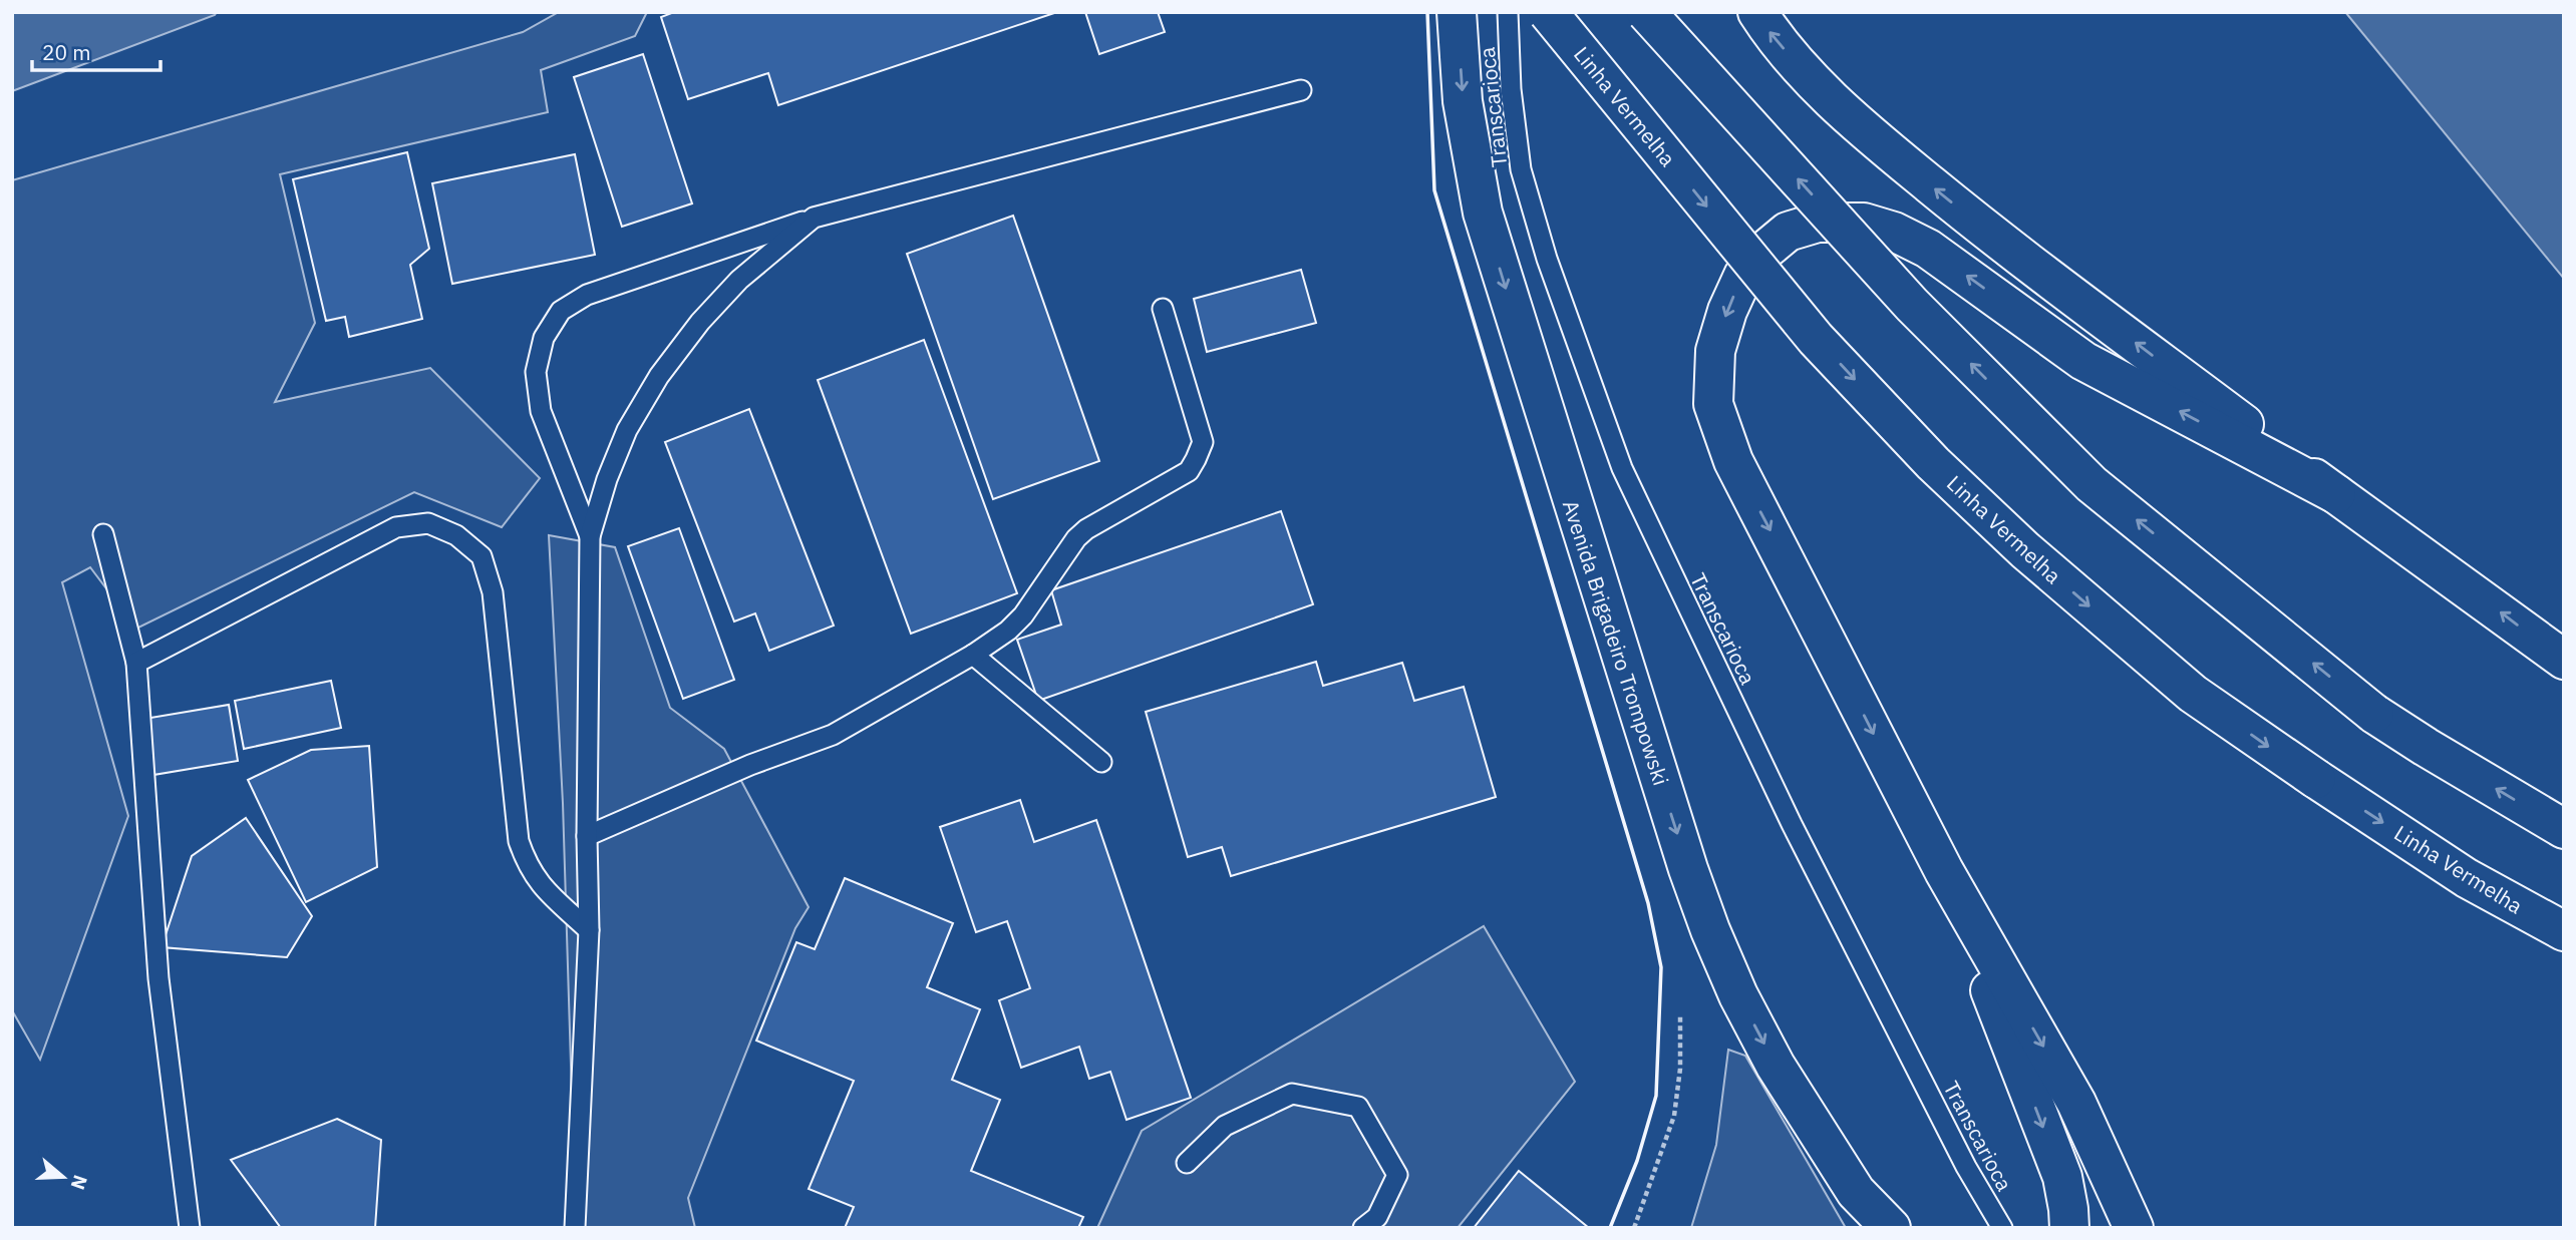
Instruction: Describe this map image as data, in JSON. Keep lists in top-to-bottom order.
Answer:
{
  "streets": {
    "highway": ["Linha Vermelha", "Avenida Brigadeiro Trompowski"],
    "lane": ["Transcarioca"]
  },
  "scale_bar": "20 m",
  "north": "right"
}
